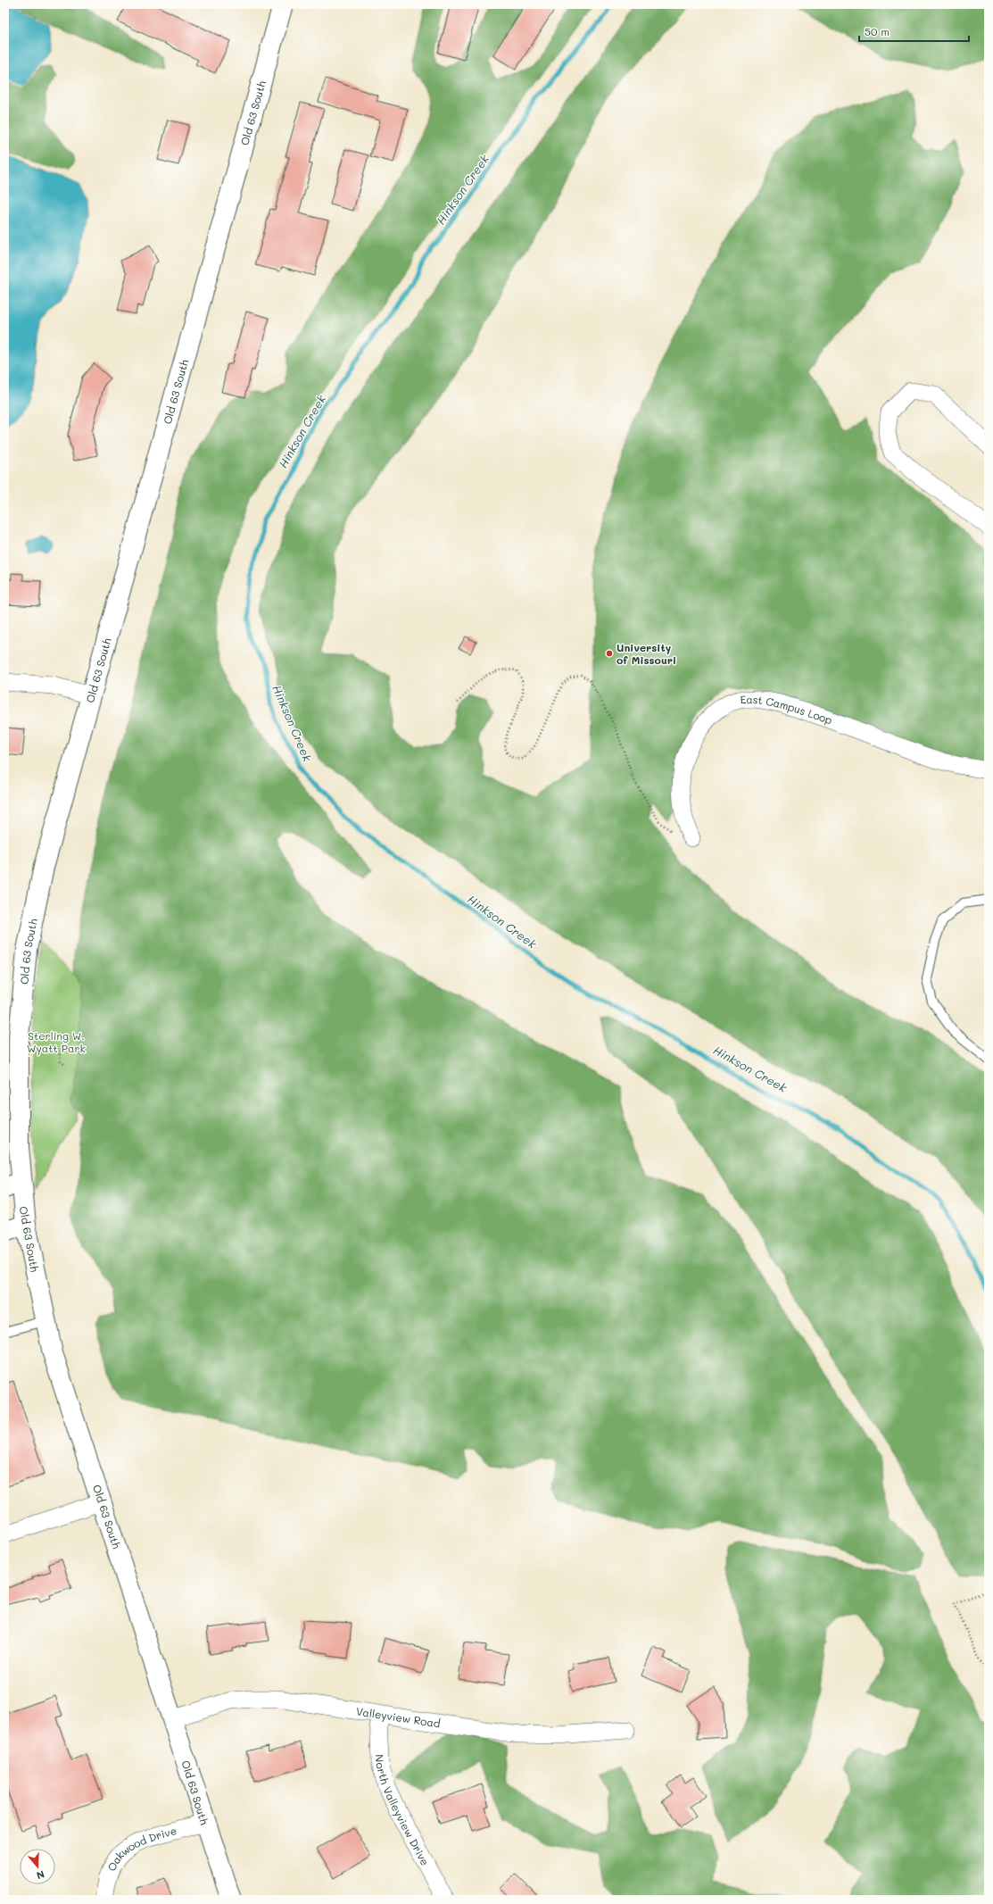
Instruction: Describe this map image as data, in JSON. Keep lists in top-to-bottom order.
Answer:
{
  "streets": {
    "main road": ["Old 63 South"],
    "street": [
      "East Campus Loop",
      "Valleyview Road",
      "North Valleyview Drive",
      "Oakwood Drive"
    ]
  },
  "crossings": [
    ["Old 63 South", "Valleyview Road"],
    ["Old 63 South", "Oakwood Drive"],
    ["Valleyview Road", "North Valleyview Drive"]
  ],
  "water": ["Hinkson Creek"],
  "parks": ["Sterling W. Wyatt Park"],
  "places": ["University of Missouri"],
  "scale_bar": "50 m",
  "north": "bottom"
}
